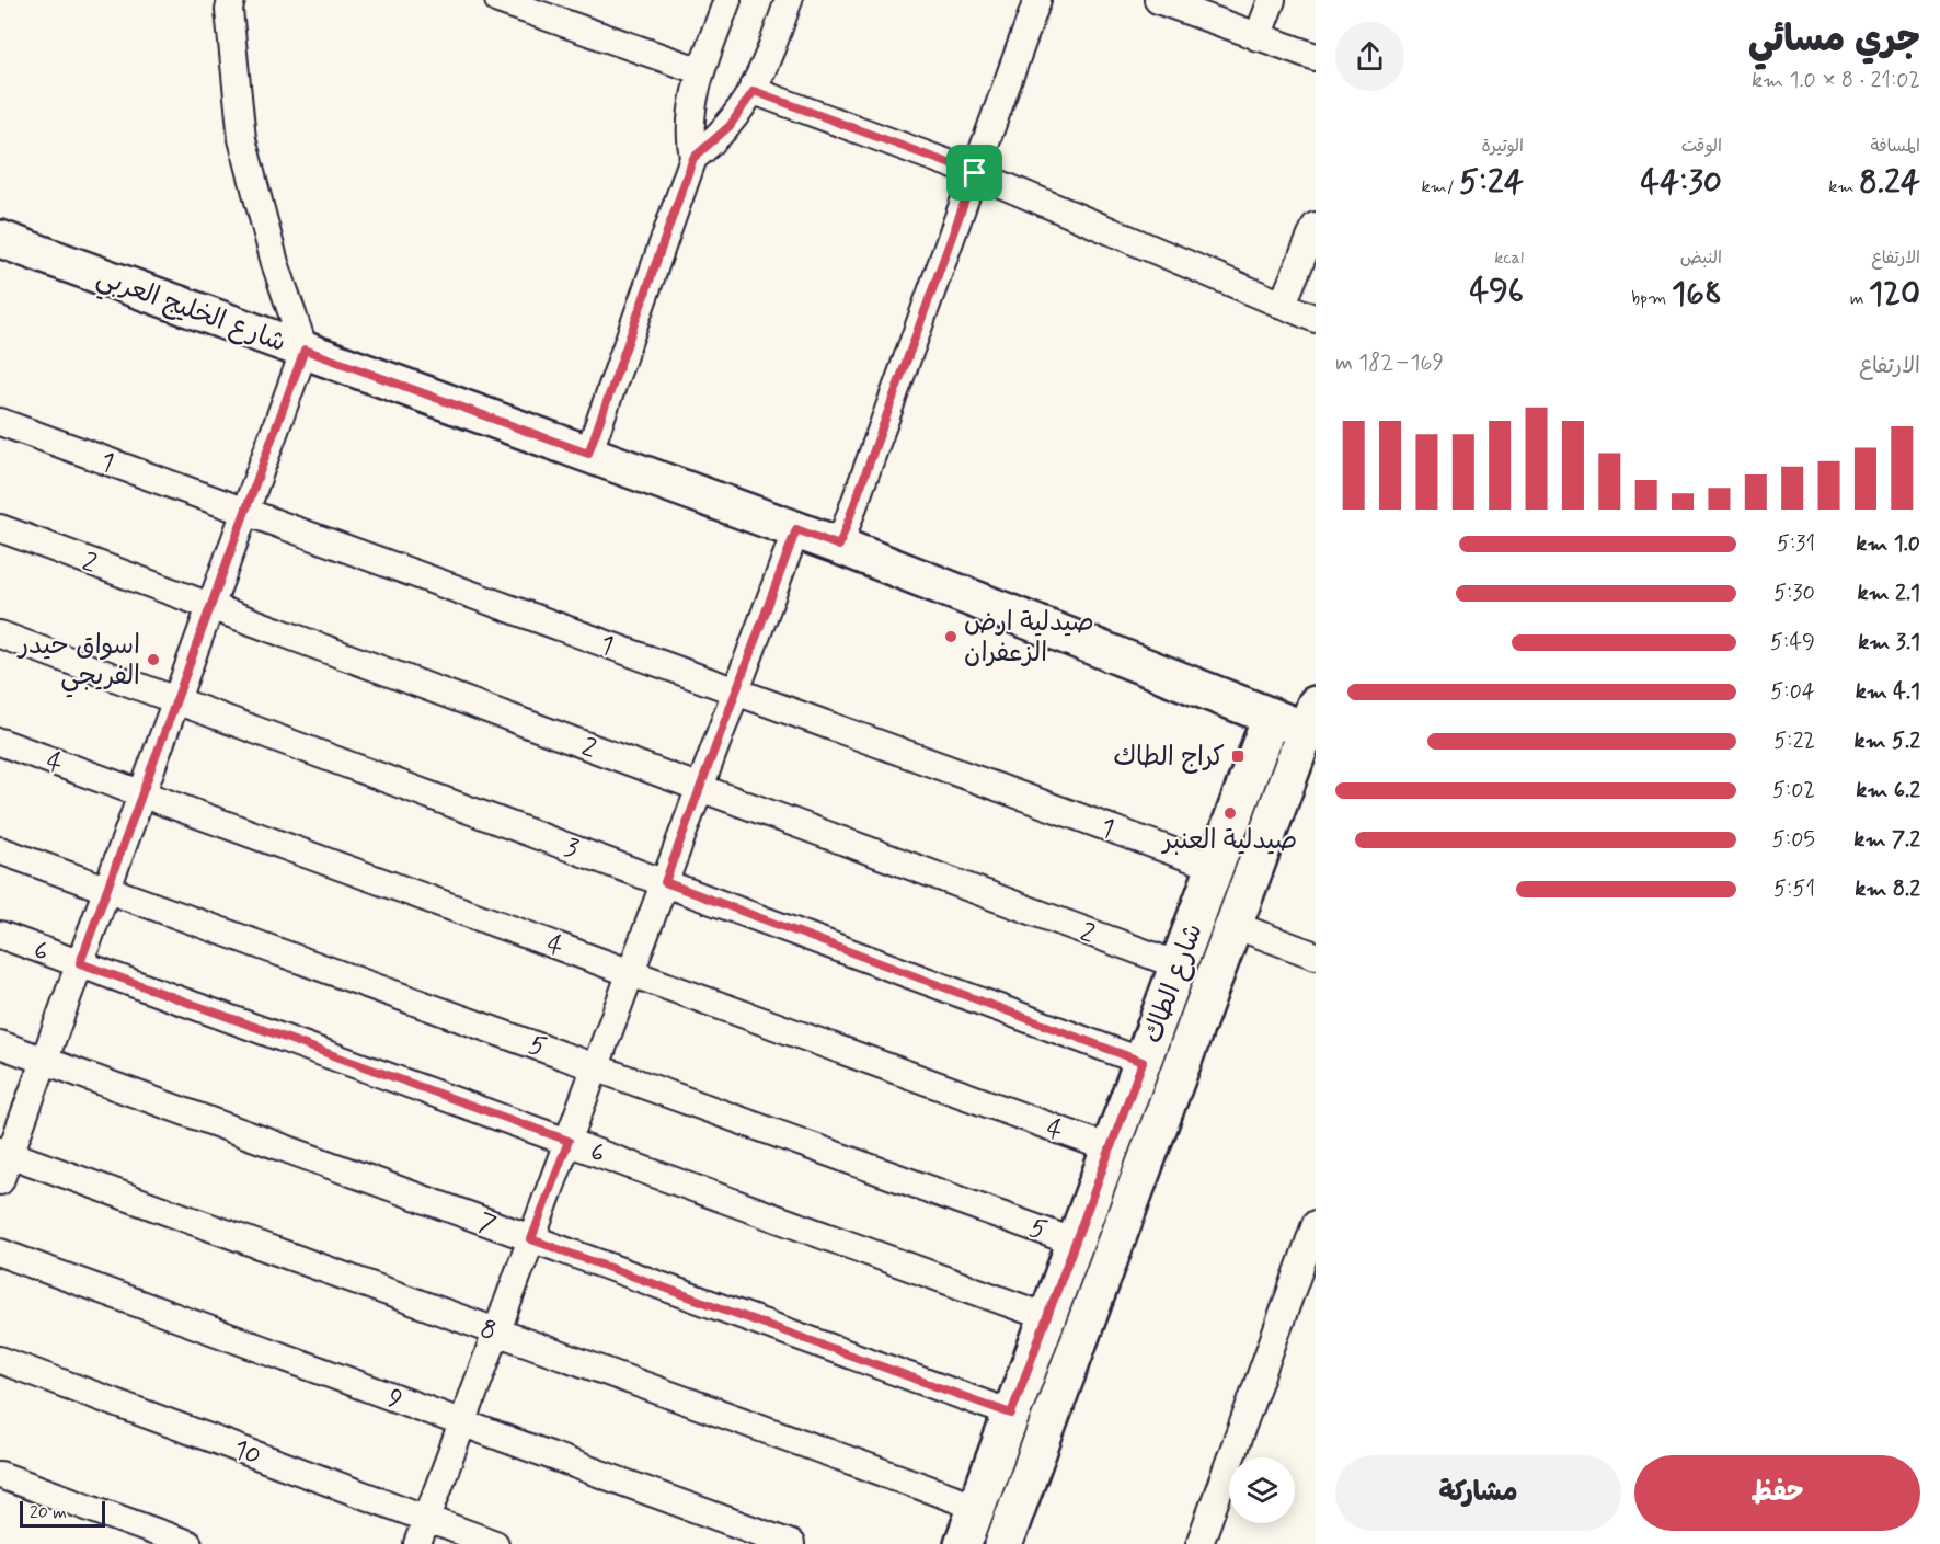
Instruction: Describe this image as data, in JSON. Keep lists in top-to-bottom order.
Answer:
{
  "streets": {
    "main road": ["شارع الخليج العربي", "شارع الطاك"],
    "street": [
      "1",
      "2",
      "4",
      "3",
      "6",
      "5",
      "7",
      "8",
      "9",
      "10"
    ]
  },
  "crossings": [
    ["شارع الخليج العربي", "شارع الطاك"],
    ["1", "شارع الطاك"],
    ["2", "شارع الطاك"],
    ["4", "شارع الطاك"],
    ["3", "شارع الطاك"],
    ["6", "شارع الطاك"],
    ["شارع الطاك", "5"],
    ["شارع الطاك", "7"],
    ["شارع الطاك", "8"]
  ],
  "places": {
    "other": ["صيدلية ارض الزعفران", "اسواق حيدر الفريجي", "صيدلية العنبر"],
    "transit": ["كراج الطاك"]
  },
  "scale_bar": "20 m",
  "page": {
    "heading": ["جري مسائي", "21:02 · 8 × 1.0 km"],
    "stats": [
      ["المسافة", "8.24 km"],
      ["الوقت", "44:30"],
      ["الوتيرة", "5:24 /km"],
      ["الارتفاع", "120 m"],
      ["النبض", "168 bpm"],
      ["kcal", "496"]
    ],
    "chart": ["الارتفاع", "169–182 m"],
    "list": [
      {
        "name": "1.0 km",
        "note": "5:31"
      },
      {
        "name": "2.1 km",
        "note": "5:30"
      },
      {
        "name": "3.1 km",
        "note": "5:49"
      },
      {
        "name": "4.1 km",
        "note": "5:04"
      },
      {
        "name": "5.2 km",
        "note": "5:22"
      },
      {
        "name": "6.2 km",
        "note": "5:02"
      },
      {
        "name": "7.2 km",
        "note": "5:05"
      },
      {
        "name": "8.2 km",
        "note": "5:51"
      }
    ],
    "buttons": ["حفظ", "مشاركة"],
    "scale": "20 m"
  }
}
